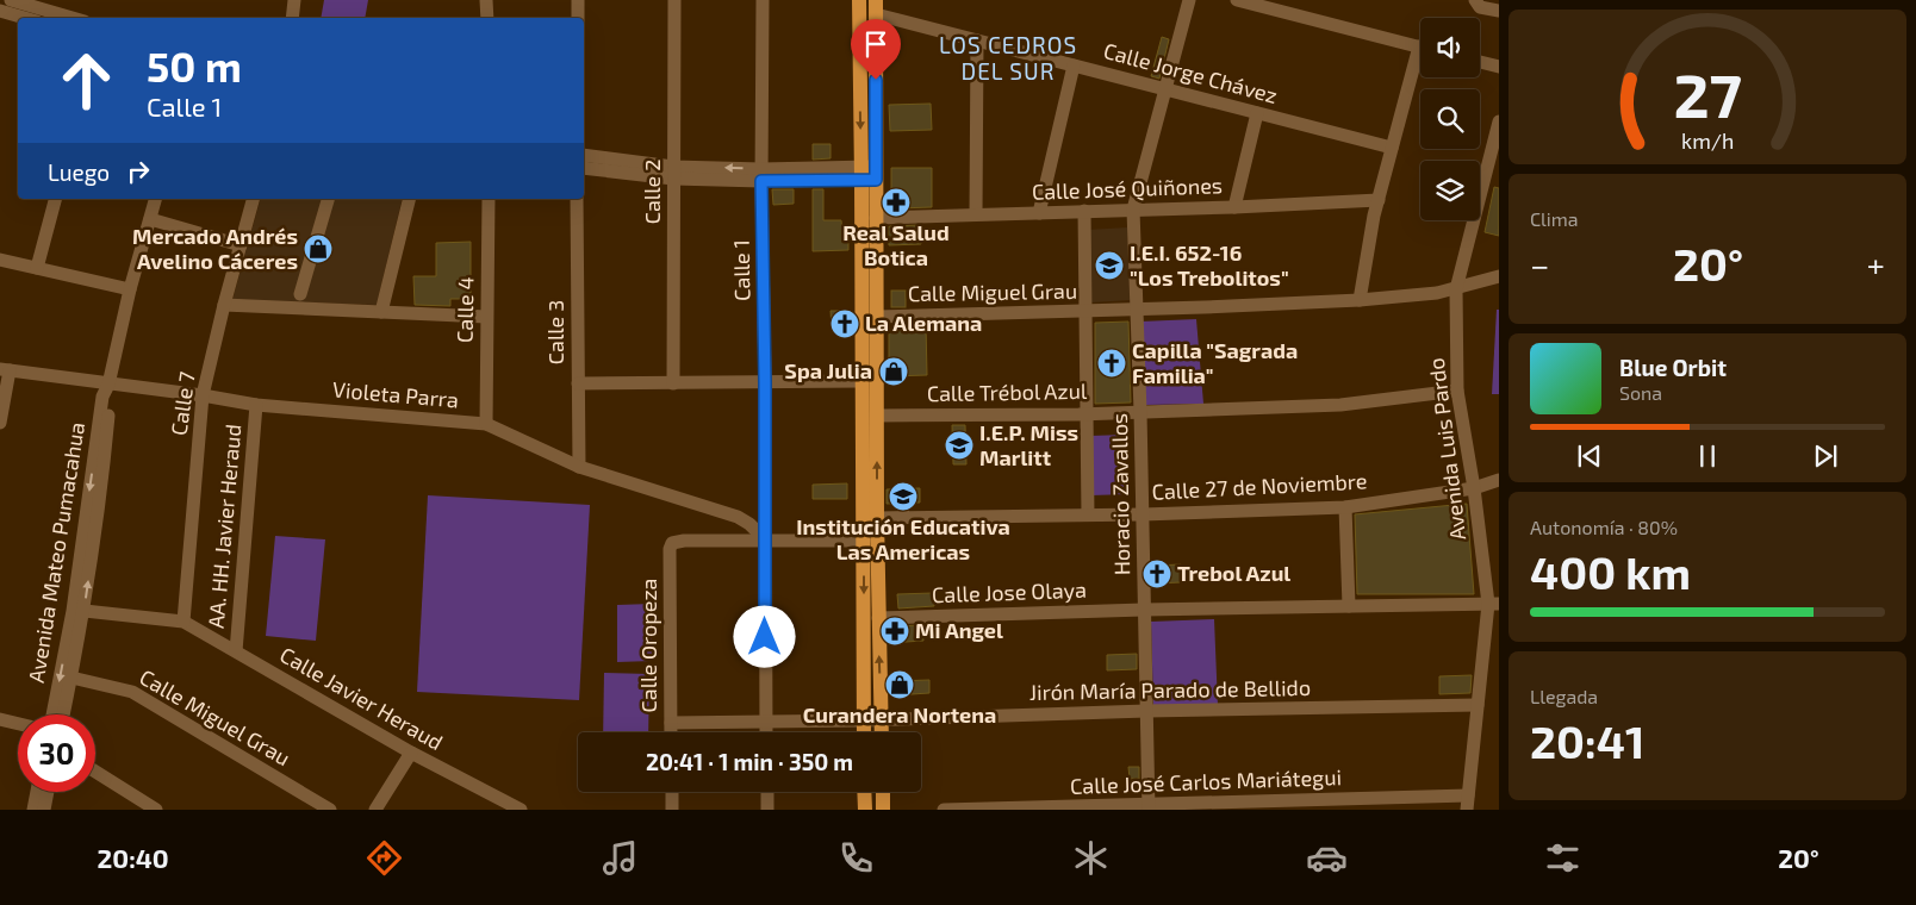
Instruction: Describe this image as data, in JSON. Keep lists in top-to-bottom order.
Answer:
{
  "streets": {
    "street": [
      "Calle Jorge Chávez",
      "Calle José Quiñones",
      "Calle 2",
      "Calle 1",
      "Calle Miguel Grau",
      "Calle 4",
      "Calle 3",
      "Calle Trébol Azul",
      "Violeta Parra",
      "Calle 7",
      "Avenida Luis Pardo",
      "Calle 27 de Noviembre",
      "Horacio Zavallos",
      "AA. HH. Javier Heraud",
      "Avenida Mateo Pumacahua",
      "Calle Jose Olaya",
      "Calle Oropeza",
      "Jirón María Parado de Bellido",
      "Calle Javier Heraud",
      "Calle José Carlos Mariátegui"
    ]
  },
  "crossings": [
    ["Calle Jorge Chávez", "Horacio Zavallos"],
    ["Calle José Quiñones", "Horacio Zavallos"],
    ["Calle 1", "Violeta Parra"],
    ["Calle 1", "Calle Oropeza"],
    ["Calle 1", "Jirón María Parado de Bellido"],
    ["Calle Miguel Grau", "Avenida Luis Pardo"],
    ["Calle Miguel Grau", "Horacio Zavallos"],
    ["Calle Miguel Grau", "Avenida Mateo Pumacahua"],
    ["Calle 4", "Violeta Parra"],
    ["Calle 3", "Violeta Parra"],
    ["Calle Trébol Azul", "Avenida Luis Pardo"],
    ["Calle Trébol Azul", "Horacio Zavallos"],
    ["Violeta Parra", "Calle 7"],
    ["Violeta Parra", "AA. HH. Javier Heraud"],
    ["Violeta Parra", "Avenida Mateo Pumacahua"],
    ["Violeta Parra", "Calle Oropeza"],
    ["Calle 7", "Calle Javier Heraud"],
    ["Avenida Luis Pardo", "Calle 27 de Noviembre"],
    ["Avenida Luis Pardo", "Calle Jose Olaya"],
    ["Avenida Luis Pardo", "Jirón María Parado de Bellido"],
    ["Avenida Luis Pardo", "Calle José Carlos Mariátegui"],
    ["Calle 27 de Noviembre", "Horacio Zavallos"],
    ["Horacio Zavallos", "Calle Jose Olaya"],
    ["Horacio Zavallos", "Jirón María Parado de Bellido"],
    ["Horacio Zavallos", "Calle José Carlos Mariátegui"],
    ["AA. HH. Javier Heraud", "Calle Javier Heraud"],
    ["Calle Oropeza", "Jirón María Parado de Bellido"]
  ],
  "districts": ["LOS CEDROS DEL SUR"],
  "places": {
    "pharmacy": ["Real Salud Botica", "Mi Angel"],
    "shop": ["Mercado Andrés Avelino Cáceres", "Spa Julia", "Curandera Nortena"],
    "school or university": ["I.E.I. 652-16 \"Los Trebolitos\"", "I.E.P. Miss Marlitt", "Institución Educativa Las Americas"],
    "church": ["La Alemana", "Capilla \"Sagrada Familia\"", "Trebol Azul"]
  },
  "page": {
    "turn": ["50 m", "Calle 1"],
    "then": "Luego",
    "tile": [
      "Clima",
      ["Autonomía · 80%", "400 km"],
      ["Llegada", "20:41"]
    ],
    "heat": ["−", "20°", "+"],
    "song": ["Blue Orbit", "Sona"],
    "limit": "30",
    "trip": "20:41 · 1 min · 350 m",
    "tabs": ["20:40", "20°"],
    "gauge": ["27", "km/h"]
  }
}
